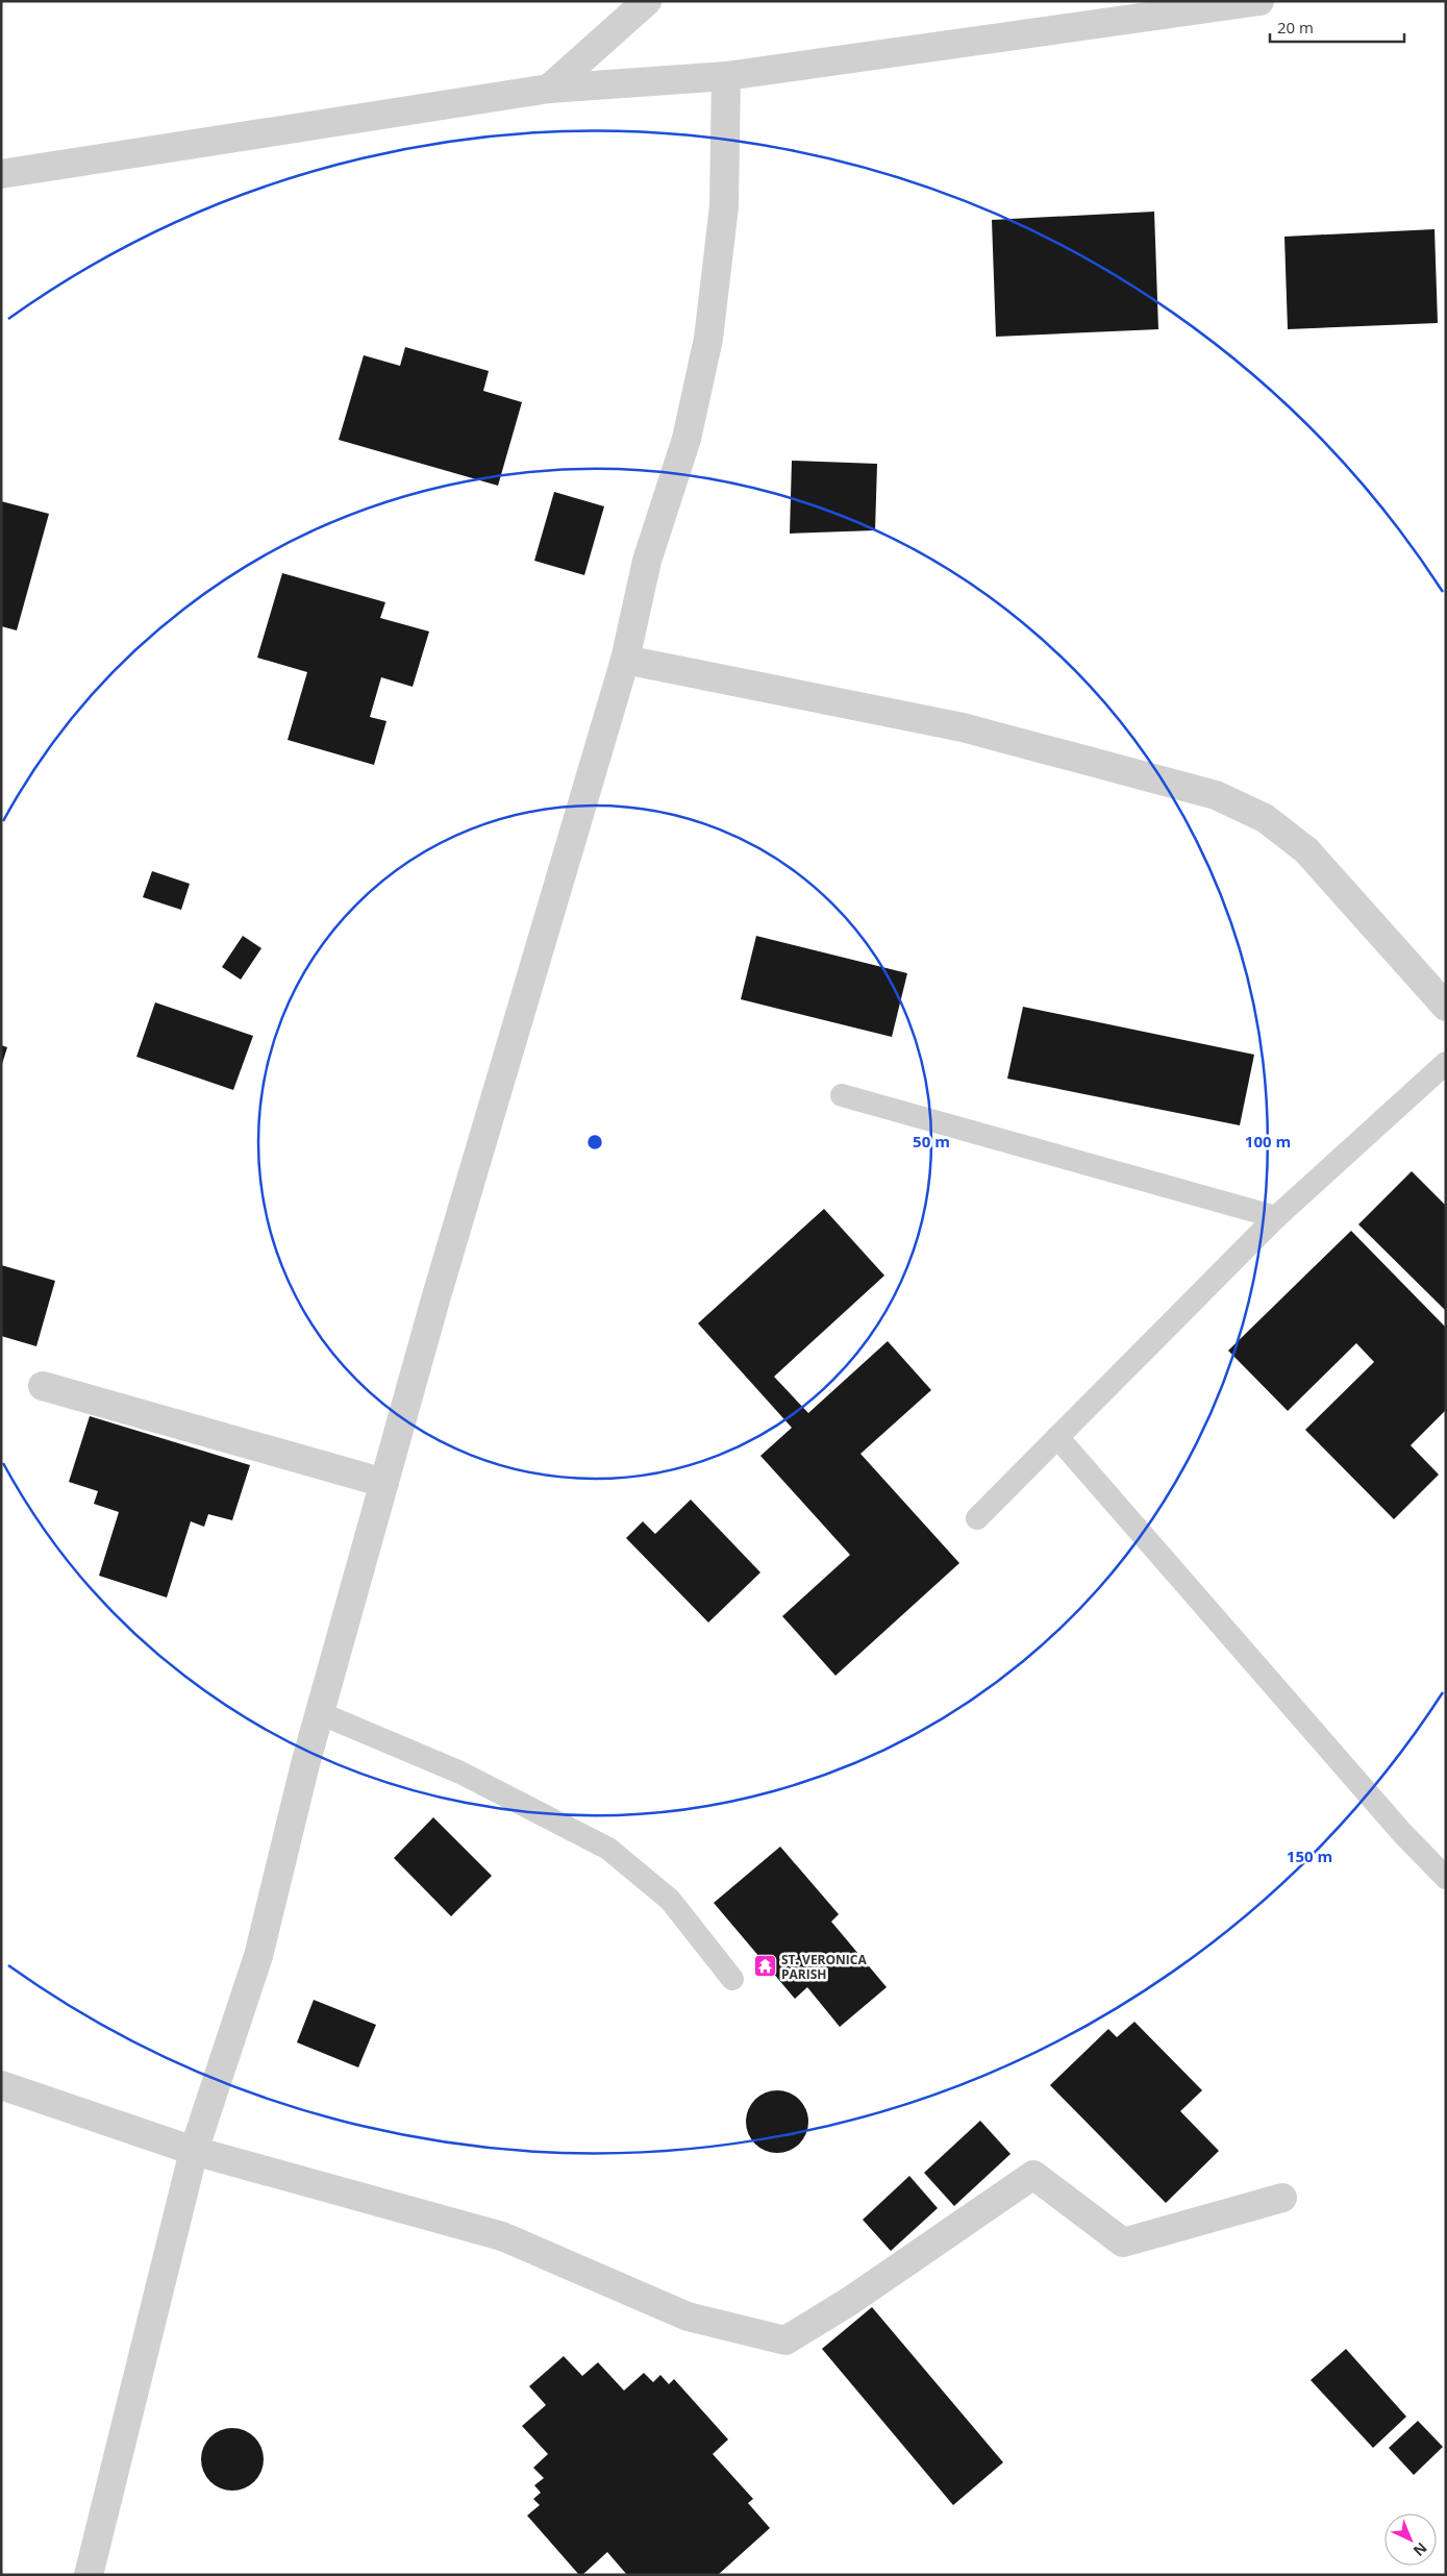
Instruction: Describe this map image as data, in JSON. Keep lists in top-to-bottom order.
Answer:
{
  "places": {
    "temple": ["ST. VERONICA PARISH"]
  },
  "scale_bar": "20 m",
  "north": "bottom right",
  "rings": ["50 m", "100 m", "150 m"]
}
